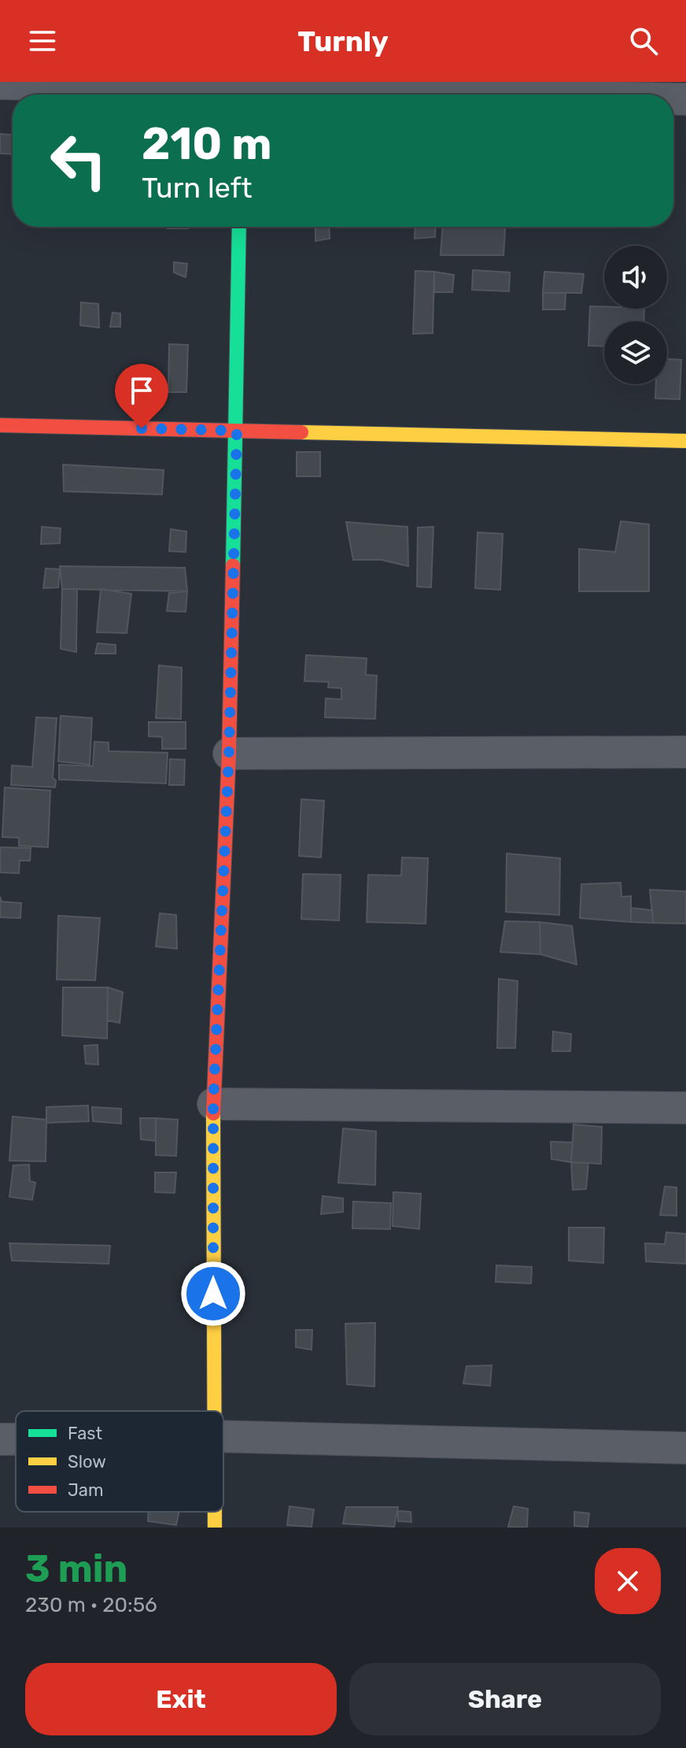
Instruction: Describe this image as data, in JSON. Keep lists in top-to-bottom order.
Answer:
{
  "legend": ["Fast", "Slow", "Jam"],
  "page": {
    "header": "Turnly",
    "turn": ["210 m", "Turn left"],
    "heading": ["3 min", "230 m · 20:56"],
    "buttons": ["Exit", "Share"]
  }
}
